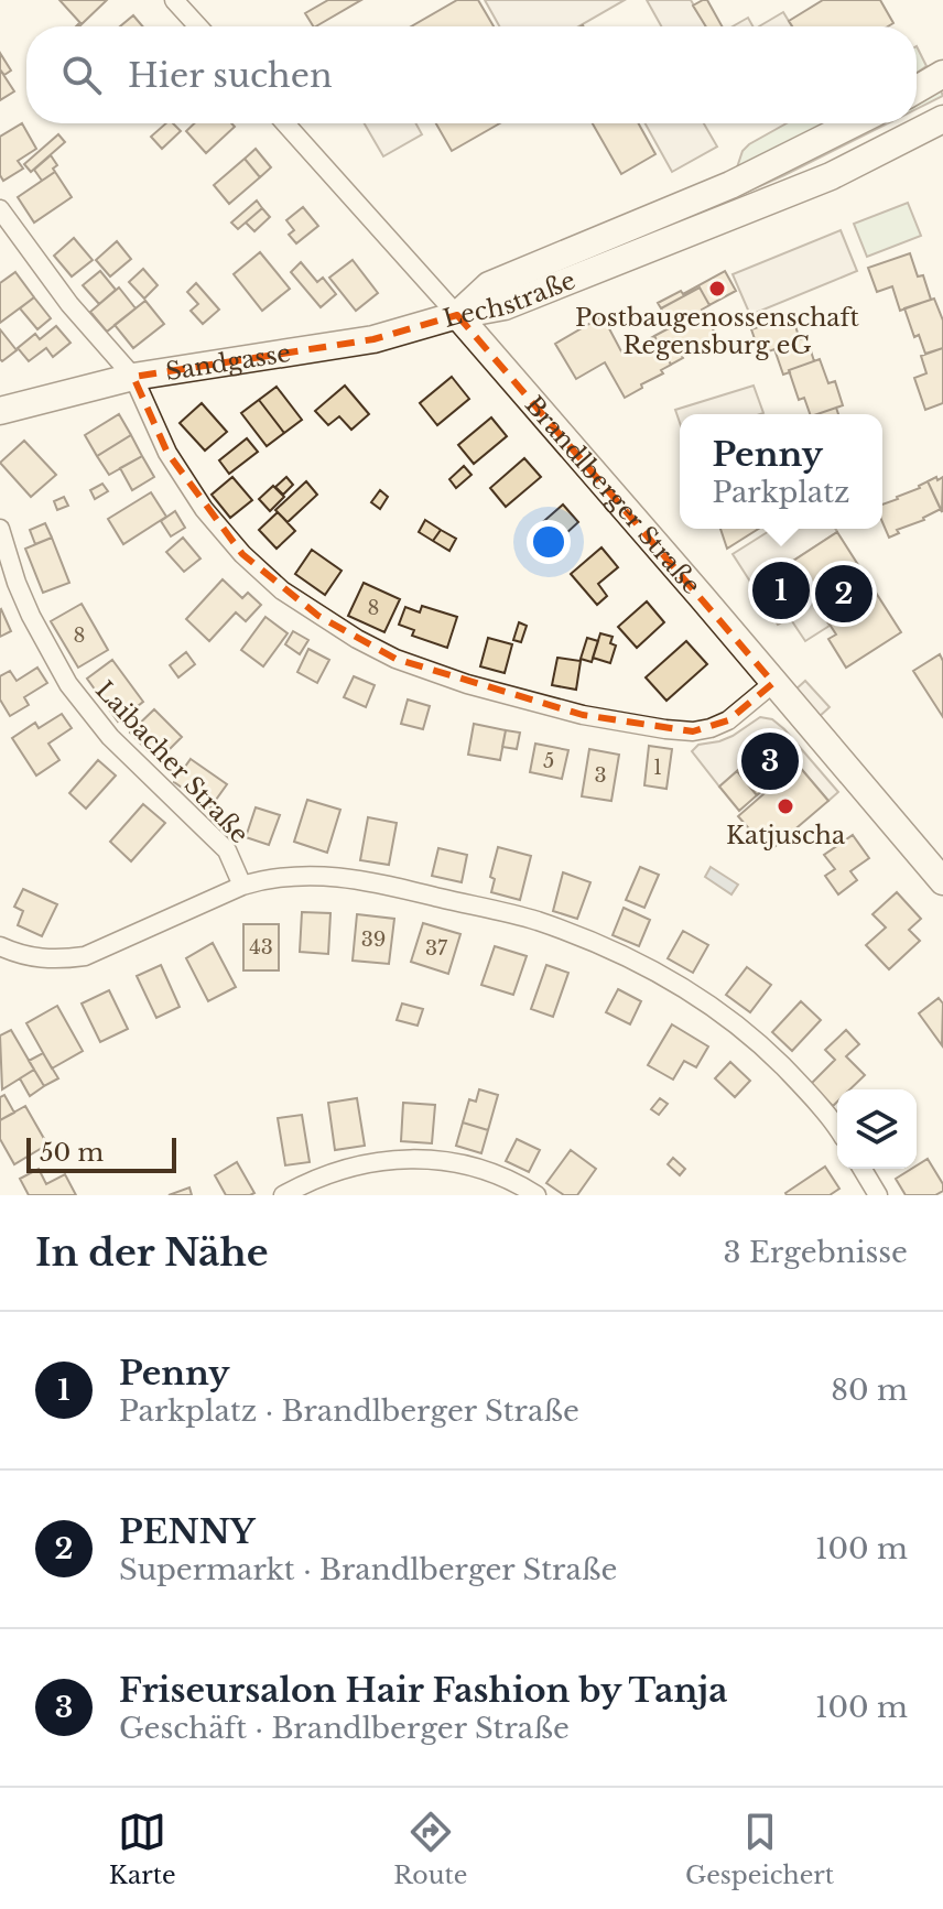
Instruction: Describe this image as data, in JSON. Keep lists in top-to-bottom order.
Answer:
{
  "streets": {
    "street": [
      "Lechstraße",
      "Sandgasse",
      "Brandlberger Straße",
      "Laibacher Straße"
    ]
  },
  "crossings": [
    ["Lechstraße", "Sandgasse"],
    ["Lechstraße", "Brandlberger Straße"],
    ["Sandgasse", "Brandlberger Straße"]
  ],
  "places": ["Postbaugenossenschaft Regensburg eG", "Katjuscha"],
  "house_numbers": [
    "8",
    "8",
    "5",
    "1",
    "3",
    "39",
    "43",
    "37"
  ],
  "scale_bar": "50 m",
  "page": {
    "search": "Hier suchen",
    "popup": ["Penny", "Parkplatz"],
    "pins": ["1", "2", "3"],
    "scale": "50 m",
    "heading": ["In der Nähe", "3 Ergebnisse"],
    "list": [
      {
        "mark": "1",
        "name": "Penny",
        "note": "Parkplatz · Brandlberger Straße",
        "value": "80 m"
      },
      {
        "mark": "2",
        "name": "PENNY",
        "note": "Supermarkt · Brandlberger Straße",
        "value": "100 m"
      },
      {
        "mark": "3",
        "name": "Friseursalon Hair Fashion by Tanja",
        "note": "Geschäft · Brandlberger Straße",
        "value": "100 m"
      }
    ],
    "nav": ["Karte", "Route", "Gespeichert"]
  }
}
